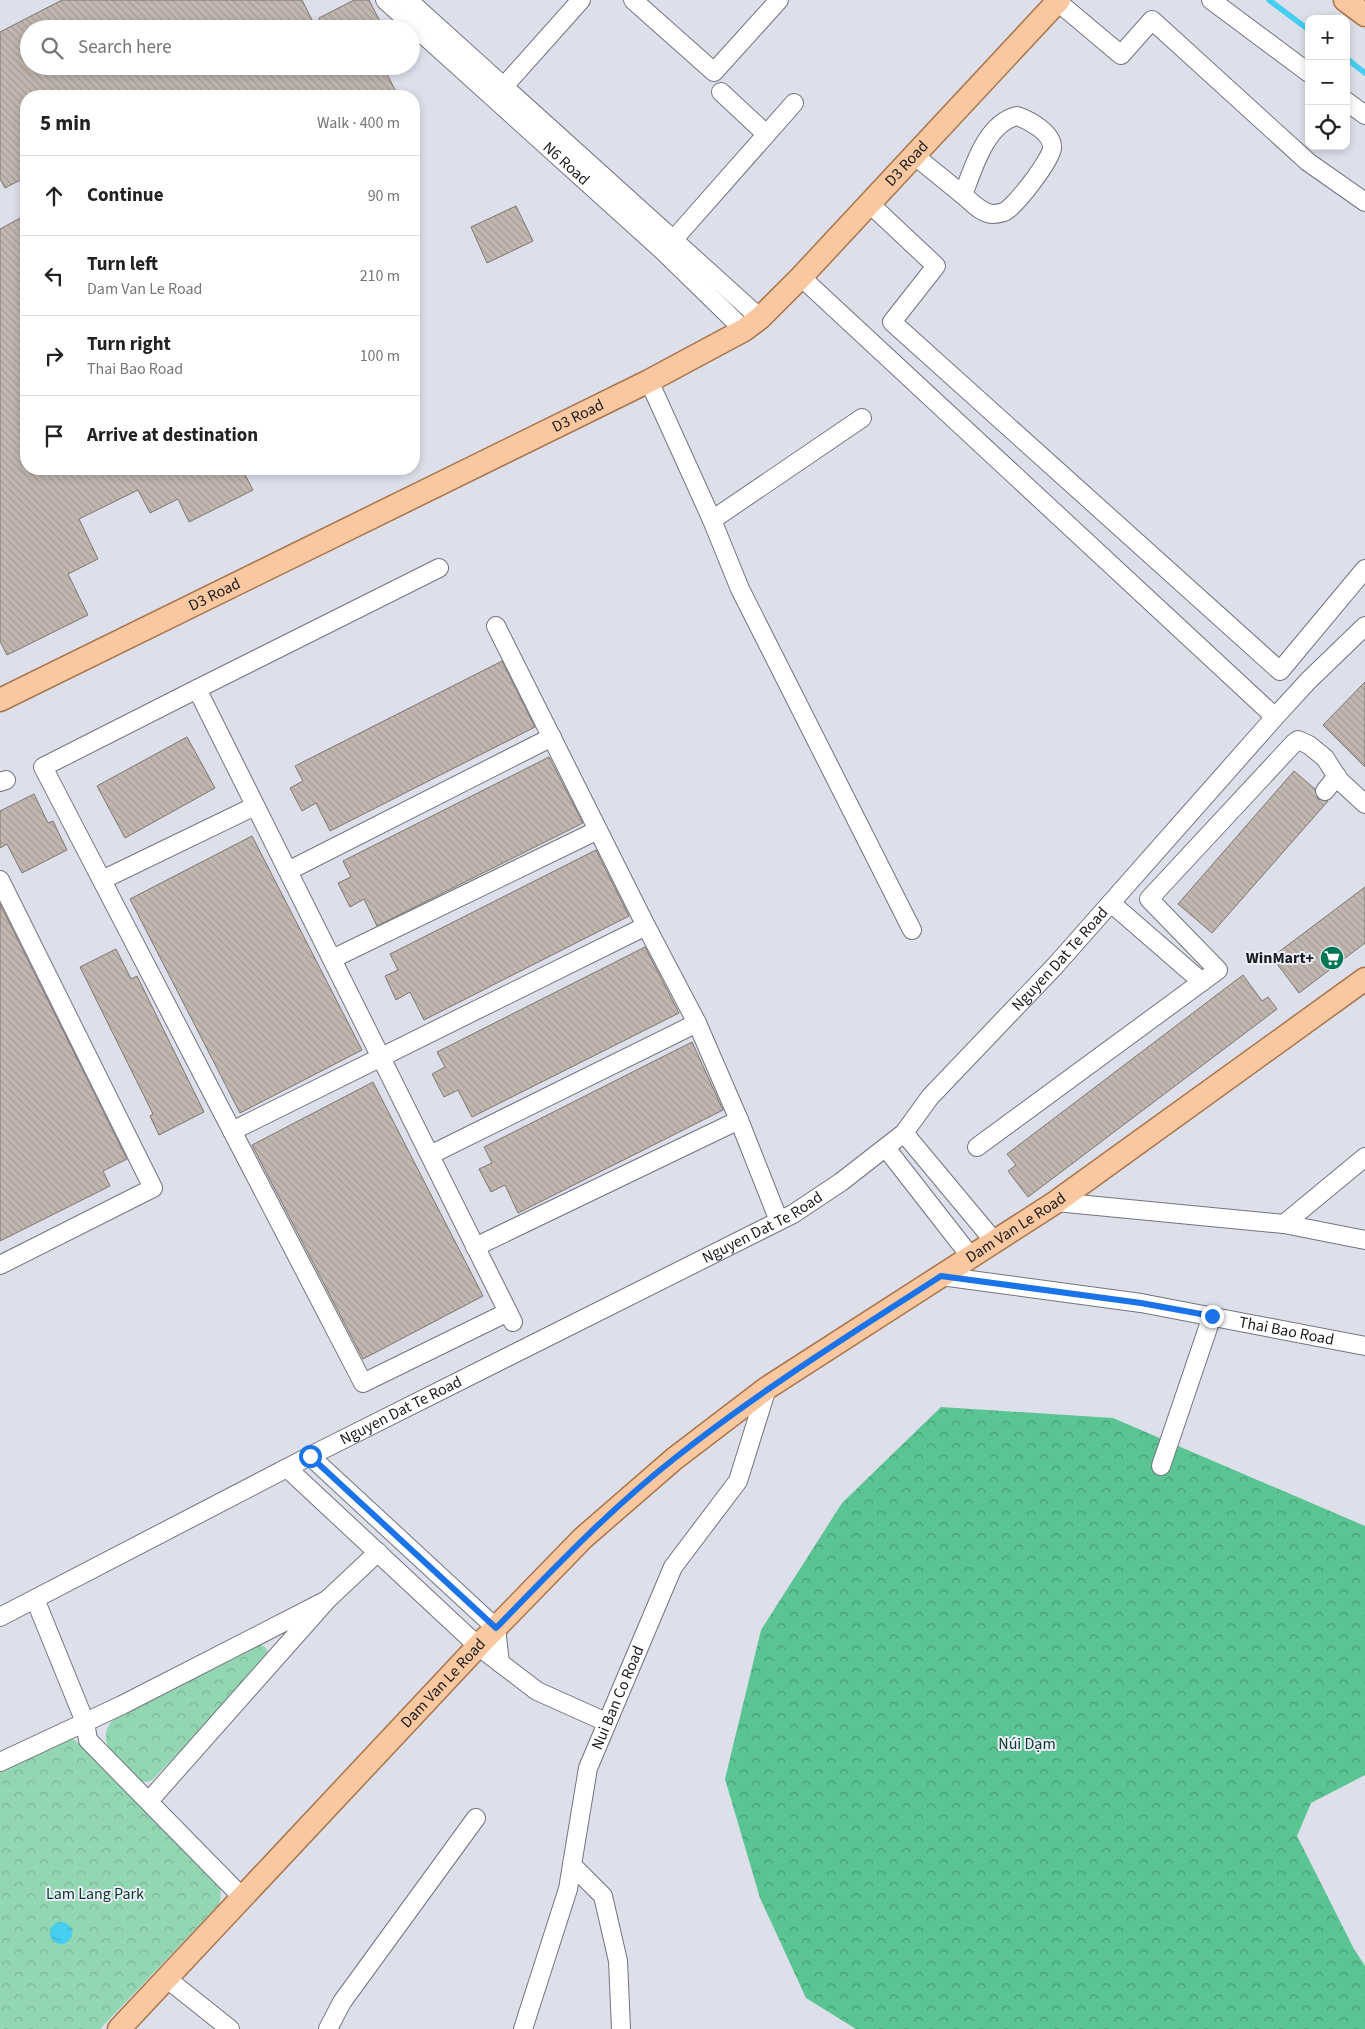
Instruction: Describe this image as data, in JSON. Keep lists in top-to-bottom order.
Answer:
{
  "streets": {
    "main road": ["D3 Road", "Dam Van Le Road"],
    "street": [
      "N6 Road",
      "Nguyen Dat Te Road",
      "Thai Bao Road",
      "Nui Ban Co Road"
    ]
  },
  "crossings": [
    ["N6 Road", "D3 Road"],
    ["Dam Van Le Road", "Thai Bao Road"],
    ["Dam Van Le Road", "Nui Ban Co Road"]
  ],
  "parks": ["Núi Dạm", "Lam Lang Park"],
  "places": {
    "supermarket": ["WinMart+"]
  },
  "page": {
    "map_buttons": ["+", "−"],
    "search": "Search here",
    "heading": ["5 min", "Walk · 400 m"],
    "list": [
      ["Continue", "90 m"],
      ["Turn left", "Dam Van Le Road", "210 m"],
      ["Turn right", "Thai Bao Road", "100 m"],
      "Arrive at destination"
    ]
  }
}
